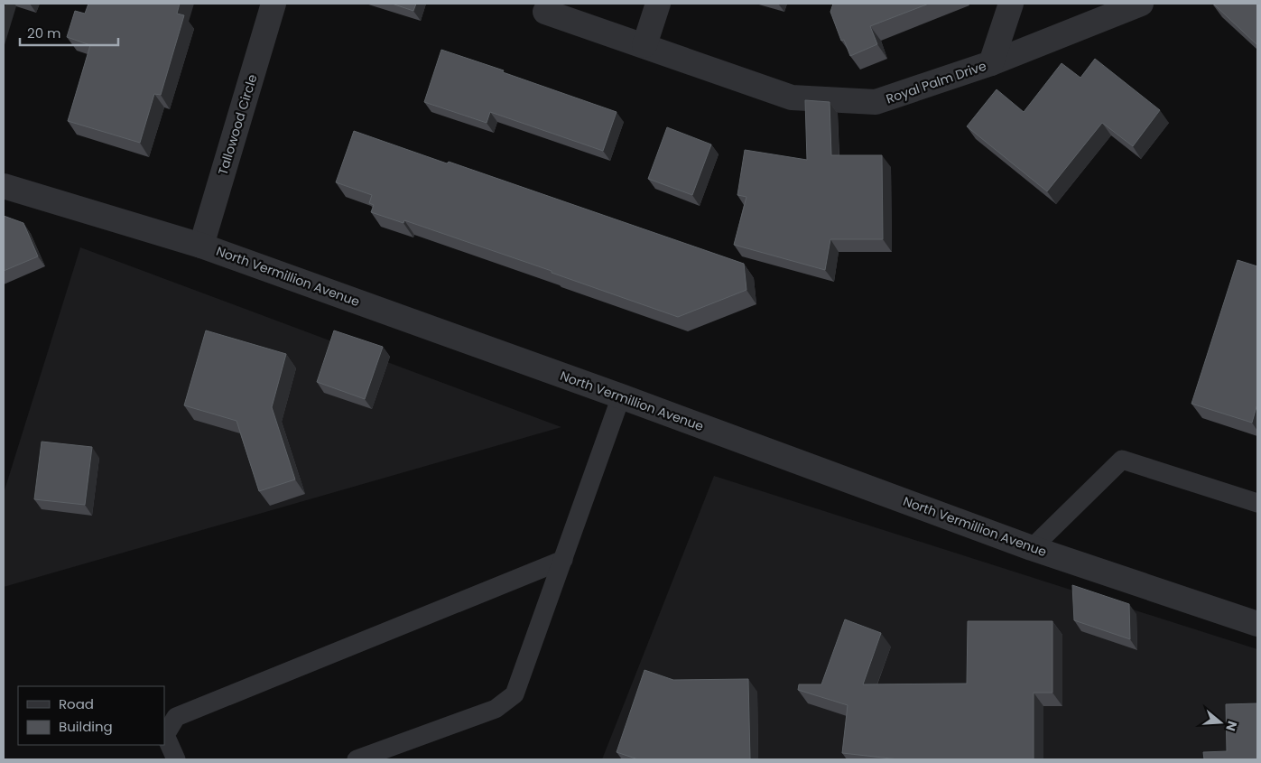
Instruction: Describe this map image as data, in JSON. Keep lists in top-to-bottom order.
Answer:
{
  "streets": {
    "street": ["Royal Palm Drive", "Tallowood Circle", "North Vermillion Avenue"]
  },
  "crossings": [
    ["Tallowood Circle", "North Vermillion Avenue"]
  ],
  "legend": ["Road", "Building"],
  "scale_bar": "20 m",
  "north": "right"
}
